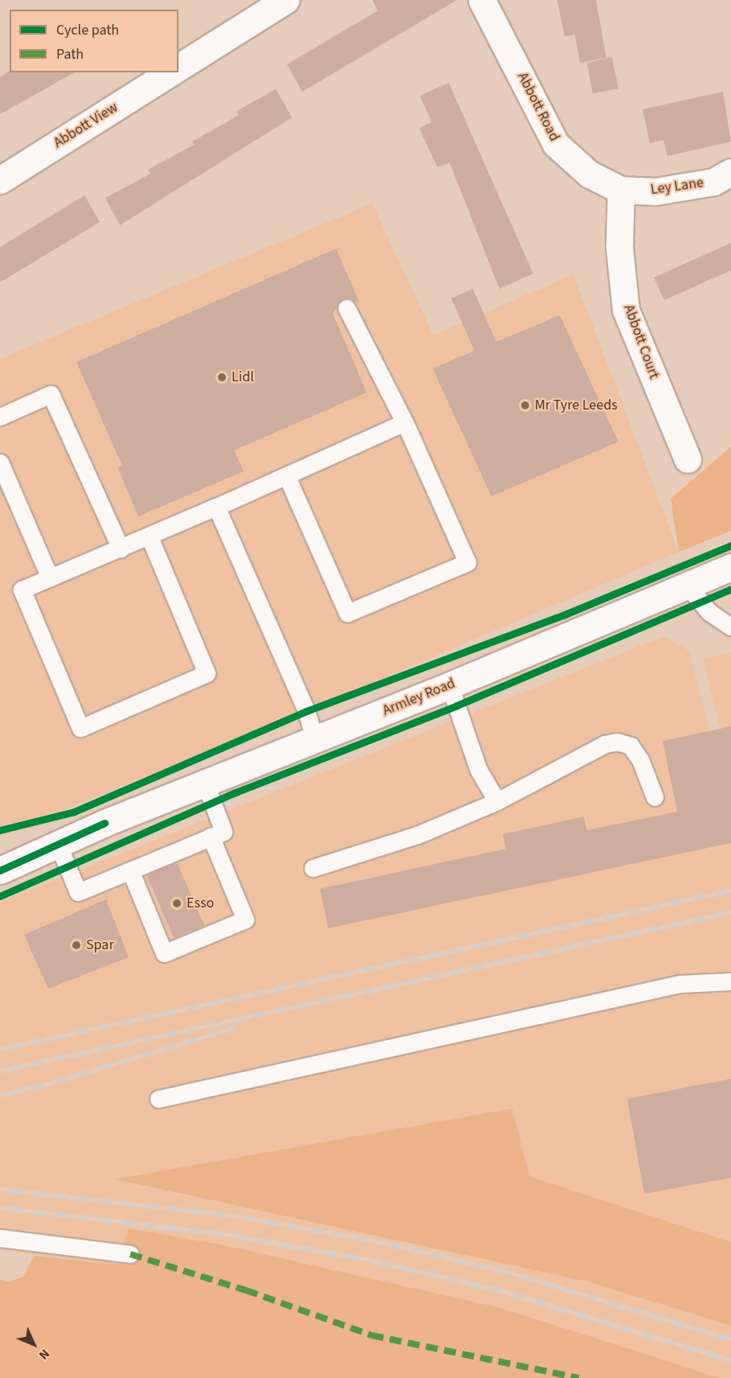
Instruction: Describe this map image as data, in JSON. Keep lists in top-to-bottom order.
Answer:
{
  "streets": {
    "street": [
      "Abbott Road",
      "Abbott View",
      "Ley Lane",
      "Abbott Court",
      "Armley Road"
    ]
  },
  "crossings": [
    ["Abbott Road", "Ley Lane"],
    ["Abbott Road", "Abbott Court"],
    ["Ley Lane", "Abbott Court"]
  ],
  "places": [
    "Lidl",
    "Mr Tyre Leeds",
    "Esso",
    "Spar"
  ],
  "legend": ["Cycle path", "Path"],
  "north": "bottom right"
}
